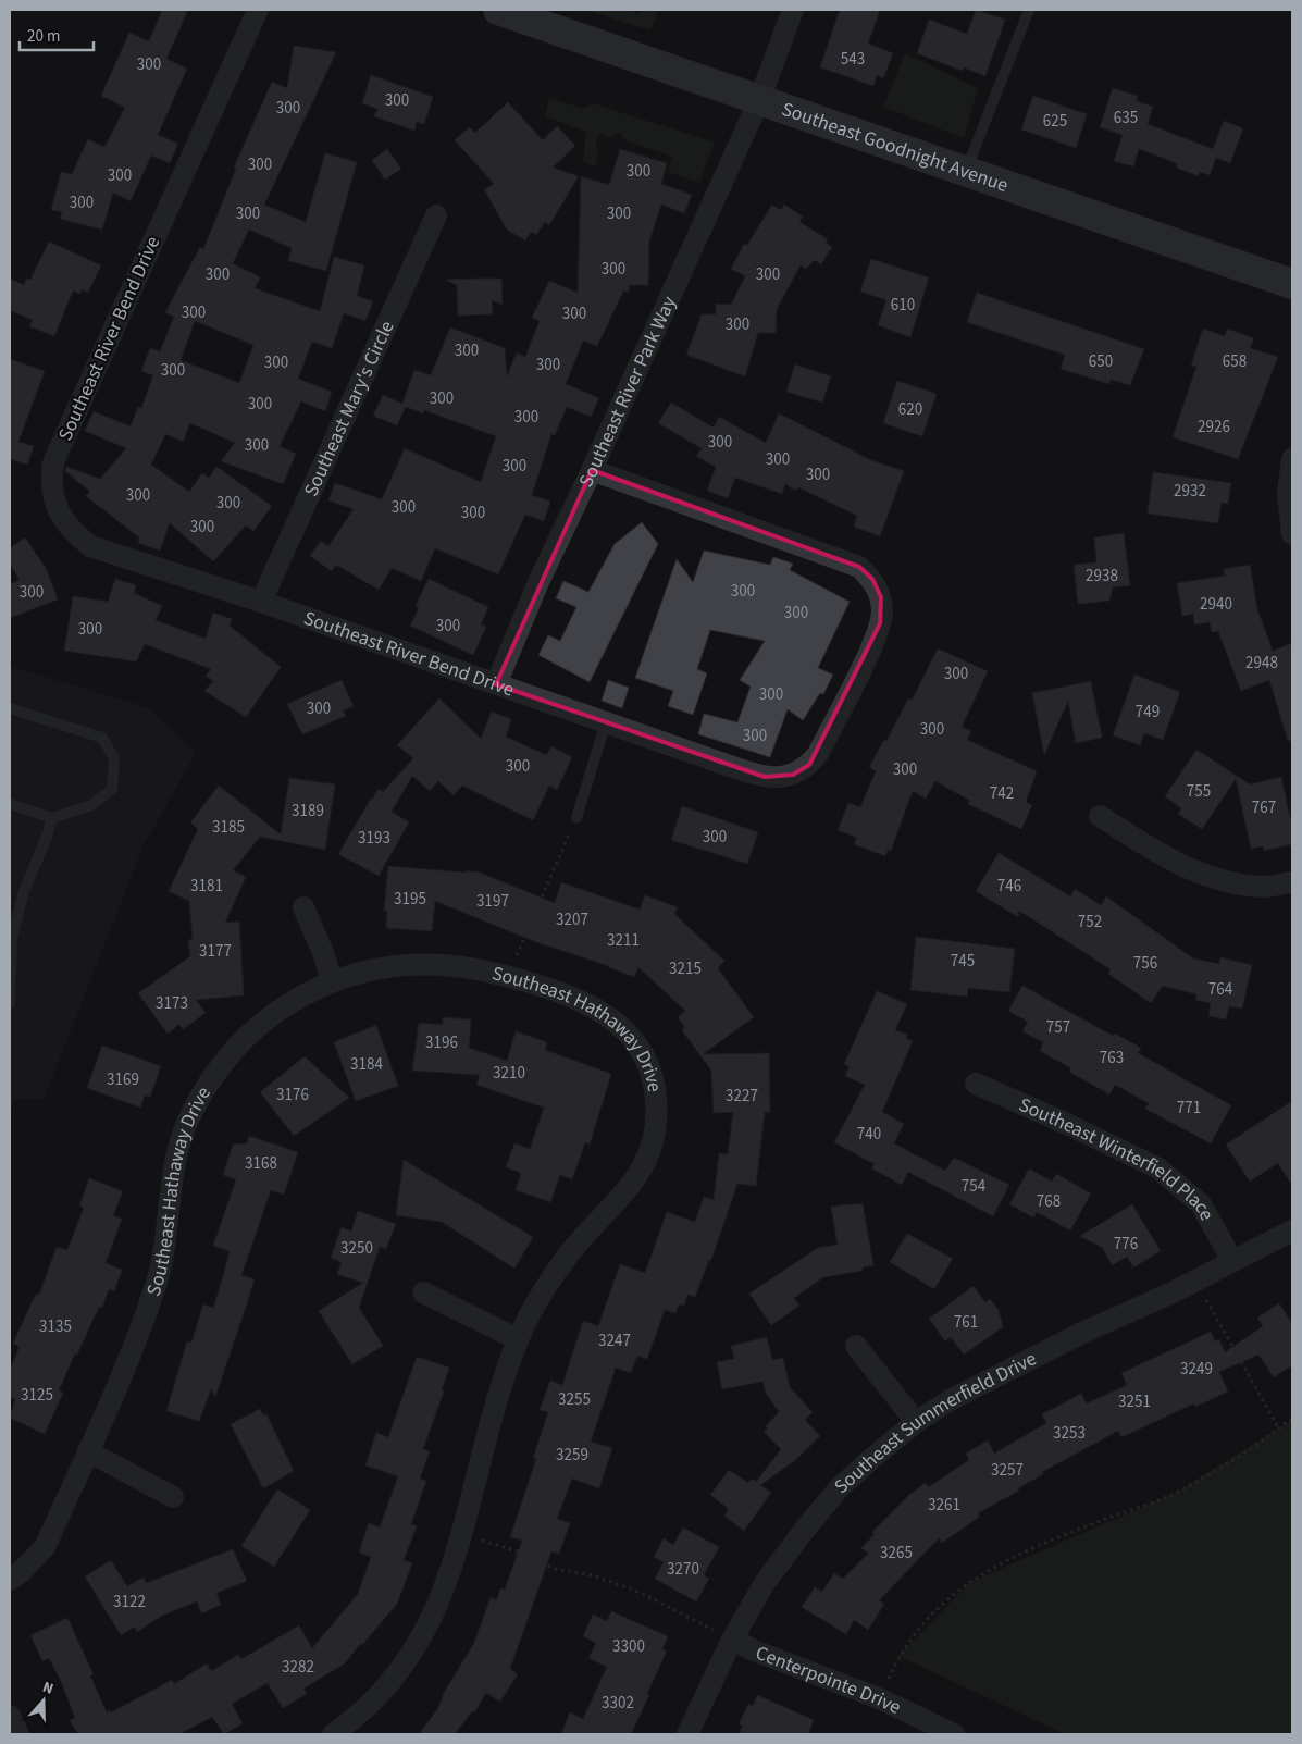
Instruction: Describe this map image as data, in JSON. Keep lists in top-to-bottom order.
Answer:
{
  "streets": {
    "street": [
      "Southeast Goodnight Avenue",
      "Southeast River Bend Drive",
      "Southeast River Park Way",
      "Southeast Mary's Circle",
      "Southeast Hathaway Drive",
      "Southeast Winterfield Place",
      "Southeast Summerfield Drive",
      "Centerpointe Drive"
    ]
  },
  "crossings": [
    ["Southeast Goodnight Avenue", "Southeast River Park Way"],
    ["Southeast River Bend Drive", "Southeast River Park Way"],
    ["Southeast River Bend Drive", "Southeast Mary's Circle"],
    ["Southeast Winterfield Place", "Southeast Summerfield Drive"],
    ["Southeast Summerfield Drive", "Centerpointe Drive"]
  ],
  "house_numbers": [
    "543",
    "300",
    "300",
    "300",
    "635",
    "625",
    "300",
    "300",
    "300",
    "300",
    "300",
    "300",
    "300",
    "300",
    "300",
    "610",
    "300",
    "300",
    "300",
    "300",
    "650",
    "658",
    "300",
    "300",
    "300",
    "300",
    "300",
    "620",
    "300",
    "2926",
    "300",
    "300",
    "300",
    "300",
    "300",
    "2932",
    "300",
    "300",
    "300",
    "300",
    "300",
    "2938",
    "300",
    "300",
    "2940",
    "300",
    "300",
    "300",
    "2948",
    "300",
    "300",
    "300",
    "749",
    "300",
    "300",
    "300",
    "300",
    "755",
    "742",
    "767",
    "3189",
    "3185",
    "300",
    "3193",
    "3181",
    "746",
    "3195",
    "3197",
    "3207",
    "752",
    "3211",
    "3177",
    "745",
    "756",
    "3215",
    "764",
    "3173",
    "757",
    "3196",
    "763",
    "3184",
    "3210",
    "3169",
    "3176",
    "3227",
    "771",
    "740",
    "3168",
    "754",
    "768",
    "776",
    "3250",
    "761",
    "3135",
    "3247",
    "3249",
    "3125",
    "3255",
    "3251",
    "3253",
    "3259",
    "3257",
    "3261",
    "3265",
    "3270",
    "3122",
    "3300",
    "3282",
    "3302"
  ],
  "scale_bar": "20 m",
  "north": "top"
}
